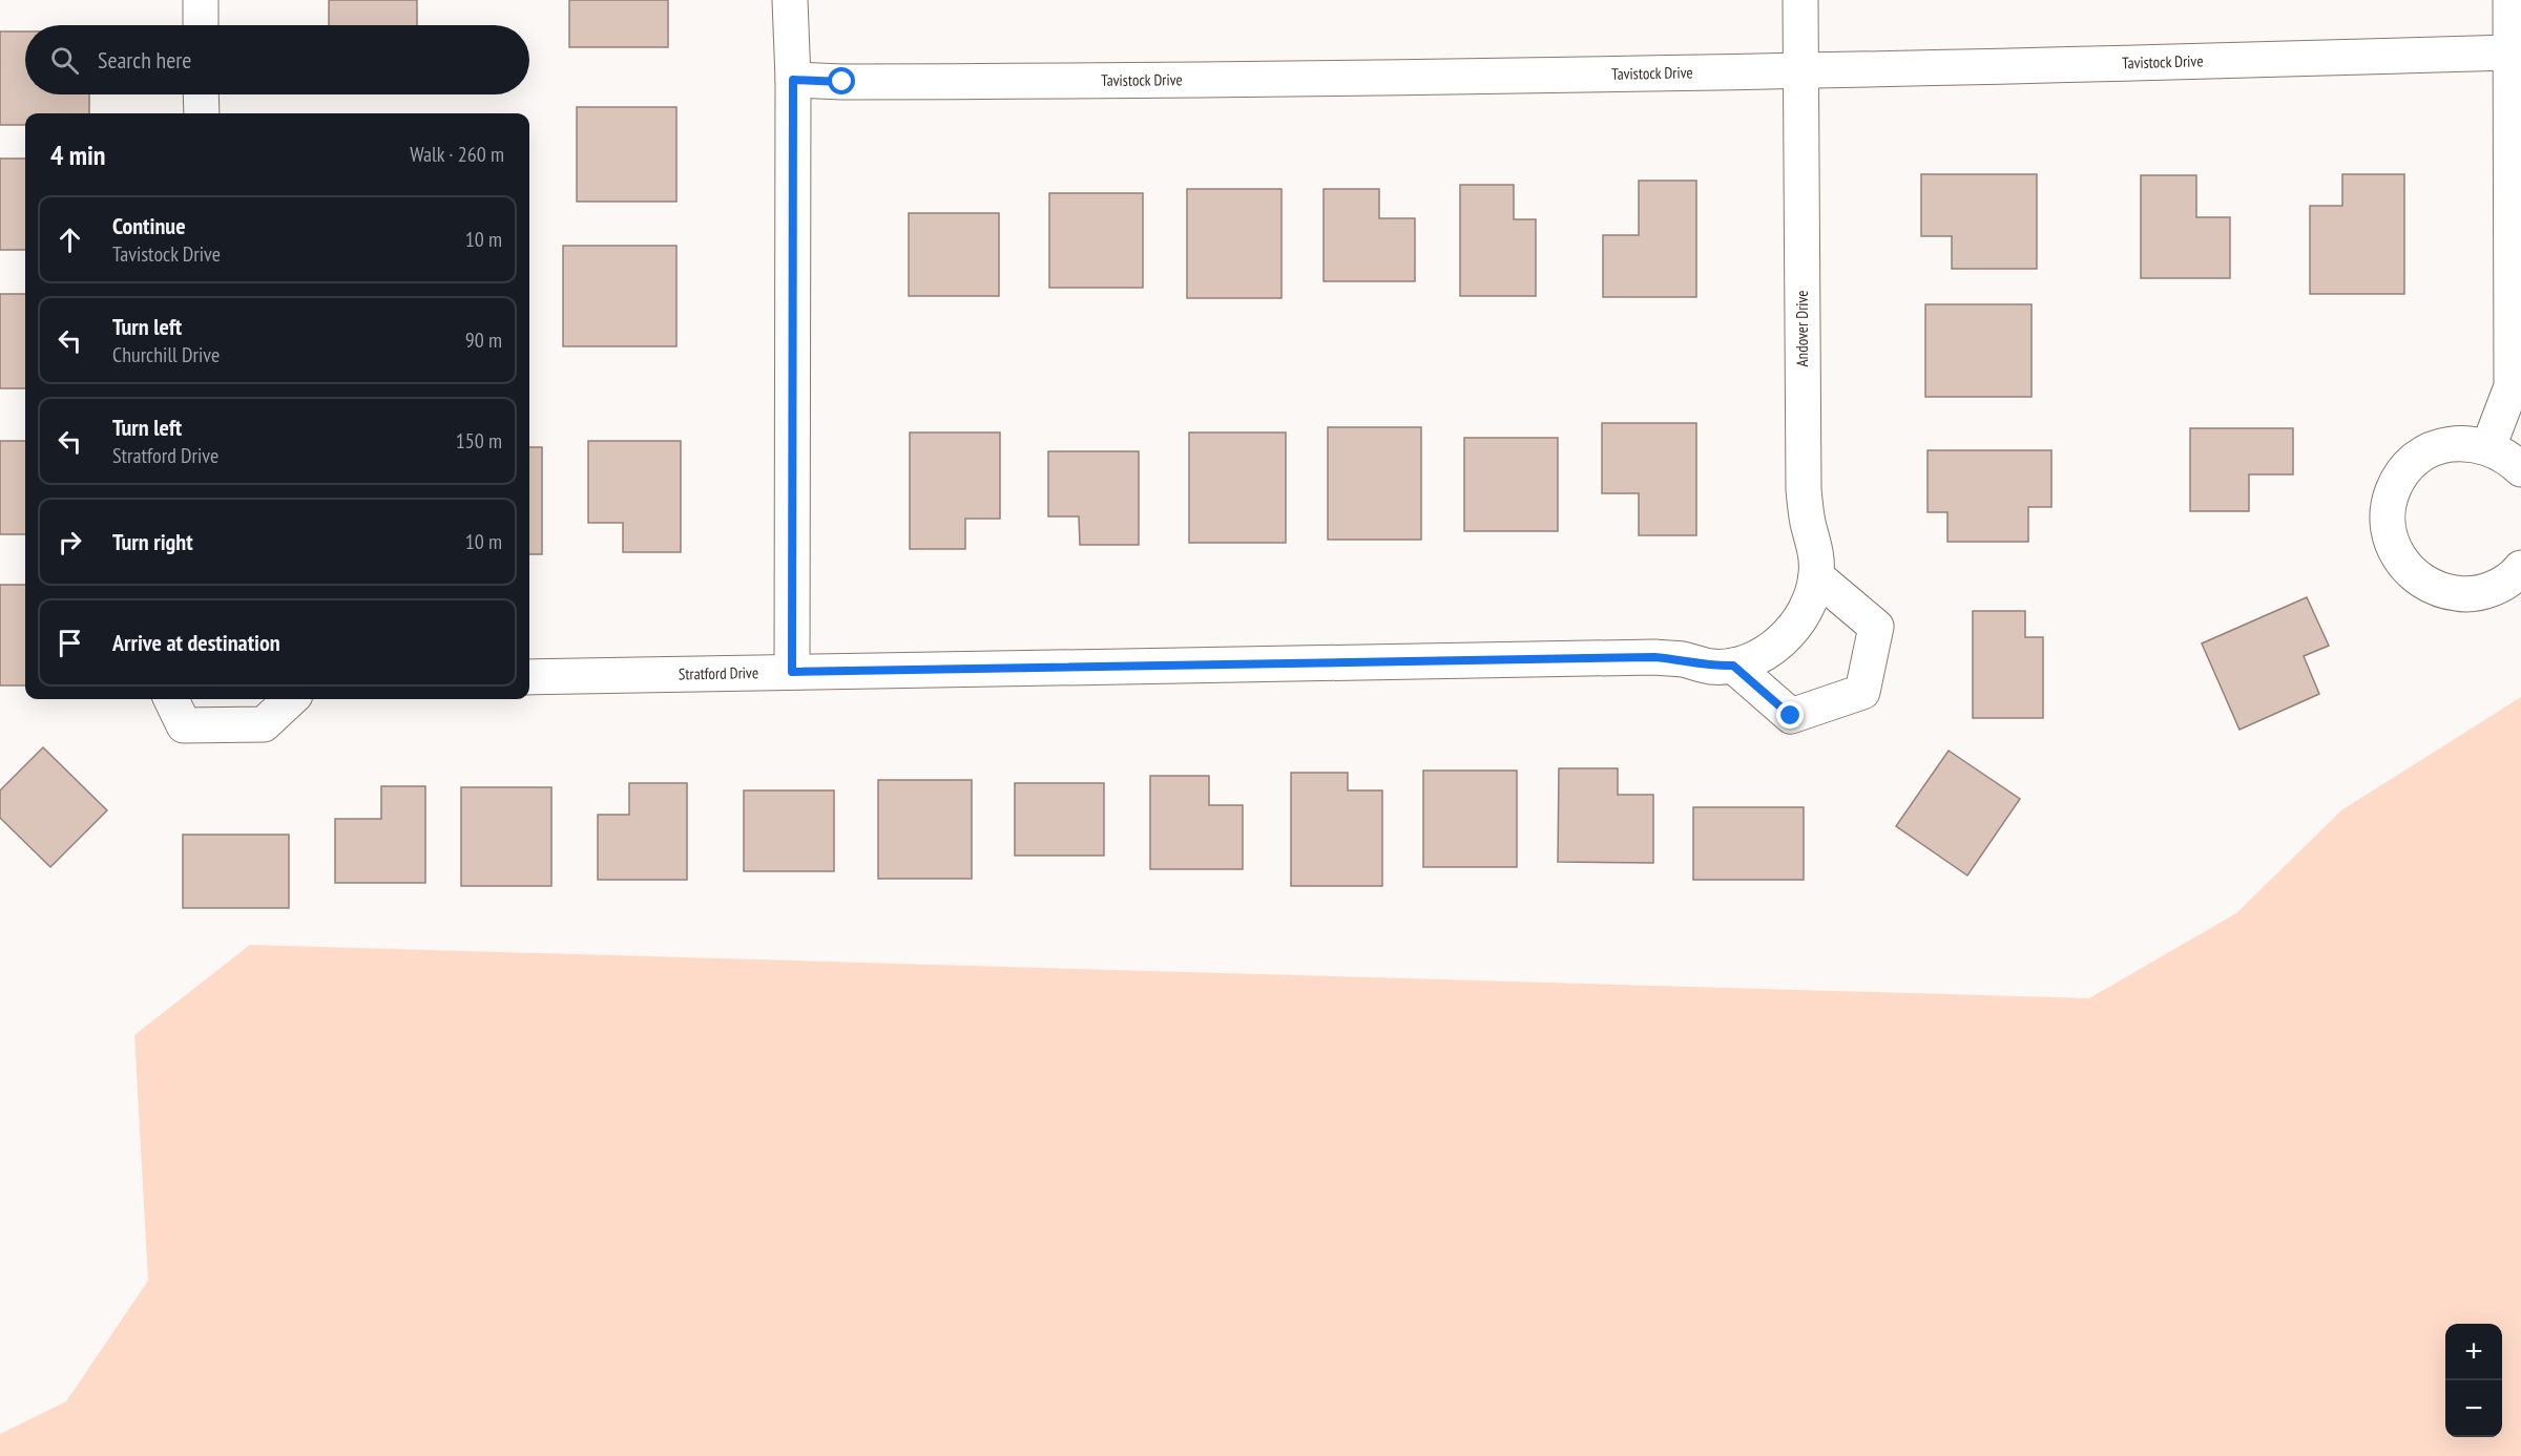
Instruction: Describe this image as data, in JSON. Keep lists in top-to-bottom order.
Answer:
{
  "streets": {
    "street": ["Tavistock Drive", "Andover Drive", "Stratford Drive"]
  },
  "crossings": [
    ["Tavistock Drive", "Andover Drive"],
    ["Andover Drive", "Stratford Drive"]
  ],
  "page": {
    "search": "Search here",
    "heading": ["4 min", "Walk · 260 m"],
    "list": [
      ["Continue", "Tavistock Drive", "10 m"],
      ["Turn left", "Churchill Drive", "90 m"],
      ["Turn left", "Stratford Drive", "150 m"],
      ["Turn right", "10 m"],
      "Arrive at destination"
    ],
    "map_buttons": ["+", "−"]
  }
}
